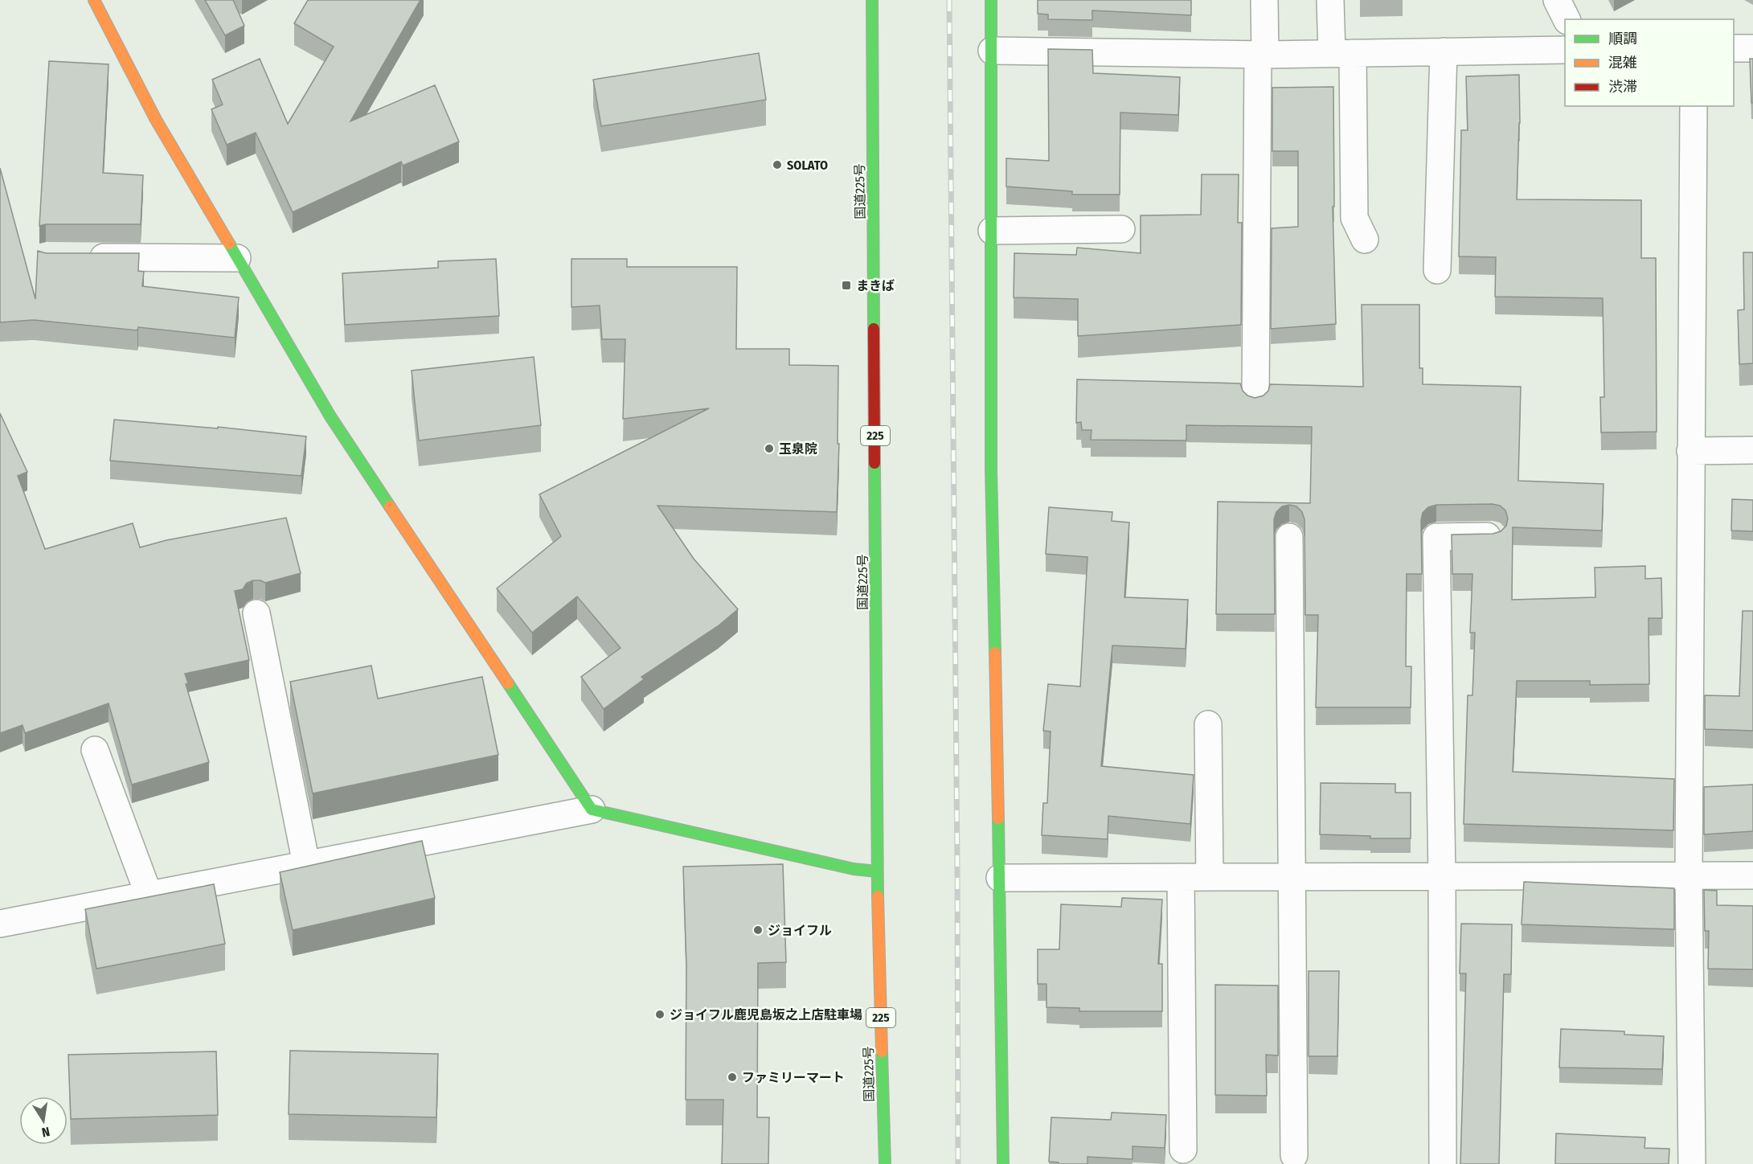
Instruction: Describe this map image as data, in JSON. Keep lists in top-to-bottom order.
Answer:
{
  "streets": {
    "main road": ["国道225号", "225"]
  },
  "places": {
    "other": [
      "SOLATO",
      "玉泉院",
      "ジョイフル",
      "ジョイフル鹿児島坂之上店駐車場",
      "ファミリーマート"
    ],
    "transit": ["まきば"]
  },
  "legend": ["順調", "混雑", "渋滞"],
  "north": "bottom"
}
